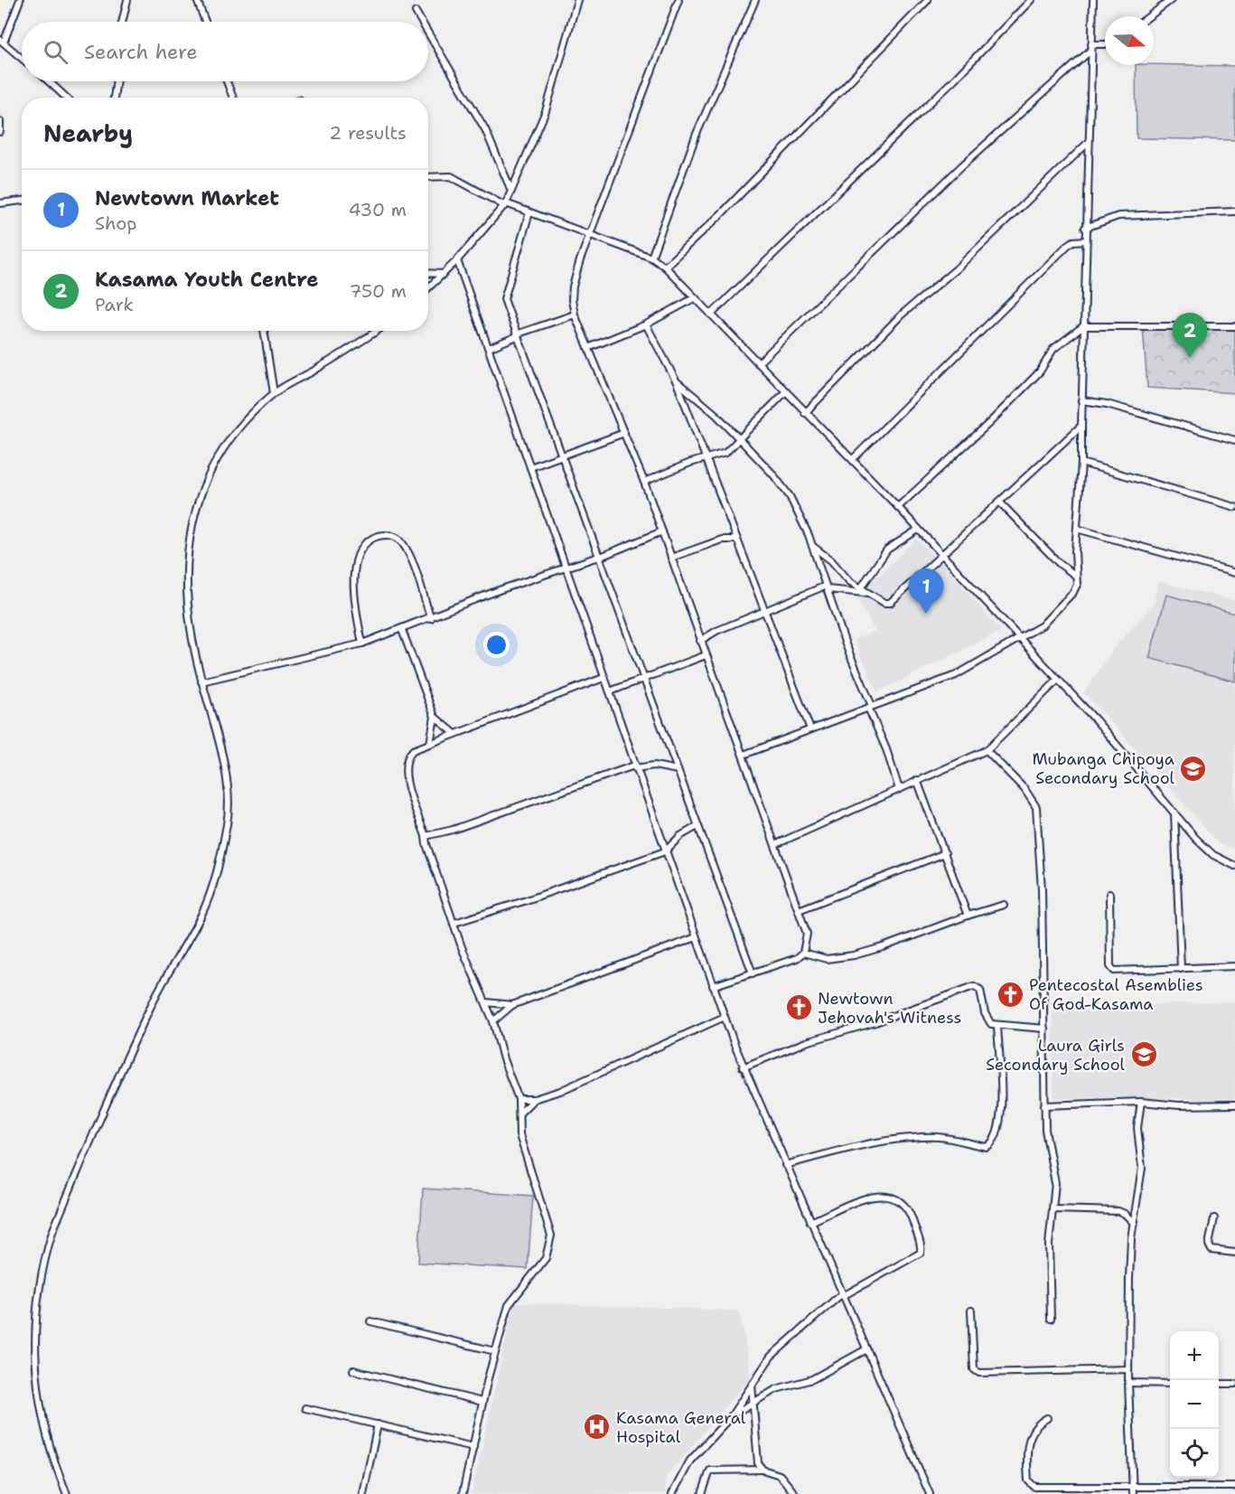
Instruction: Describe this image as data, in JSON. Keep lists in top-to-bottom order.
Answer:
{
  "places": {
    "school or university": ["Mubanga Chipoya Secondary School", "Laura Girls Secondary School"],
    "church": ["Pentecostal Asemblies Of God-Kasama", "Newtown Jehovah's Witness"],
    "hospital": ["Kasama General Hospital"]
  },
  "north": "right",
  "page": {
    "search": "Search here",
    "heading": ["Nearby", "2 results"],
    "list": [
      {
        "mark": "1",
        "name": "Newtown Market",
        "note": "Shop",
        "value": "430 m"
      },
      {
        "mark": "2",
        "name": "Kasama Youth Centre",
        "note": "Park",
        "value": "750 m"
      }
    ],
    "pins": ["2", "1"],
    "map_buttons": ["+", "−"]
  }
}
